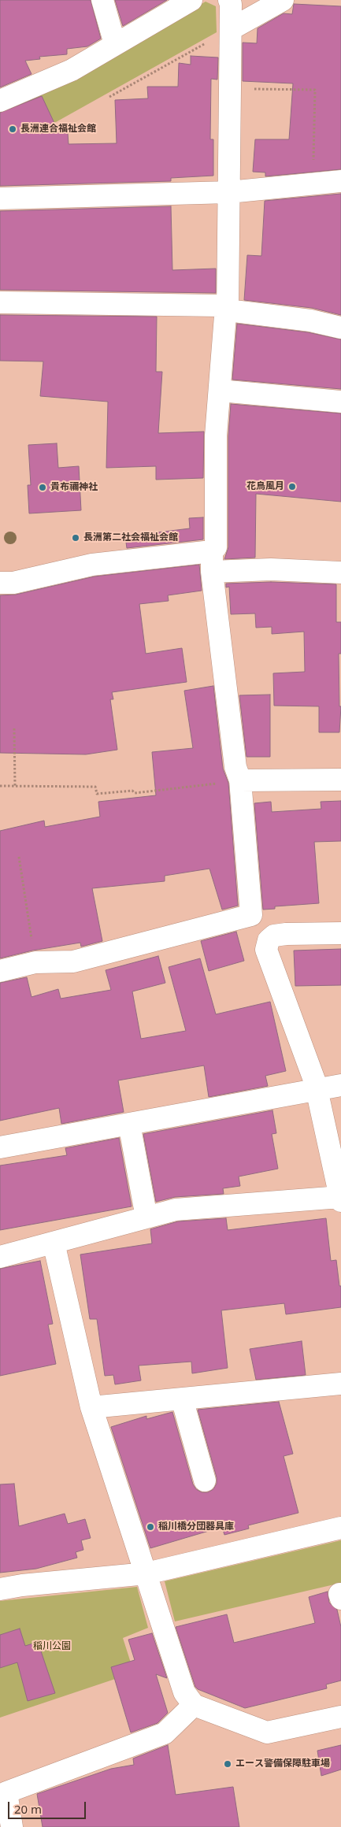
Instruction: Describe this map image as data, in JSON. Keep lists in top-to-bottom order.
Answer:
{
  "parks": ["稲川公園"],
  "places": [
    "長洲連合福祉会館",
    "花鳥風月",
    "貴布禰神社",
    "長洲第二社会福祉会館",
    "稲川橋分団器具庫",
    "エース警備保障駐車場"
  ],
  "scale_bar": "20 m"
}
